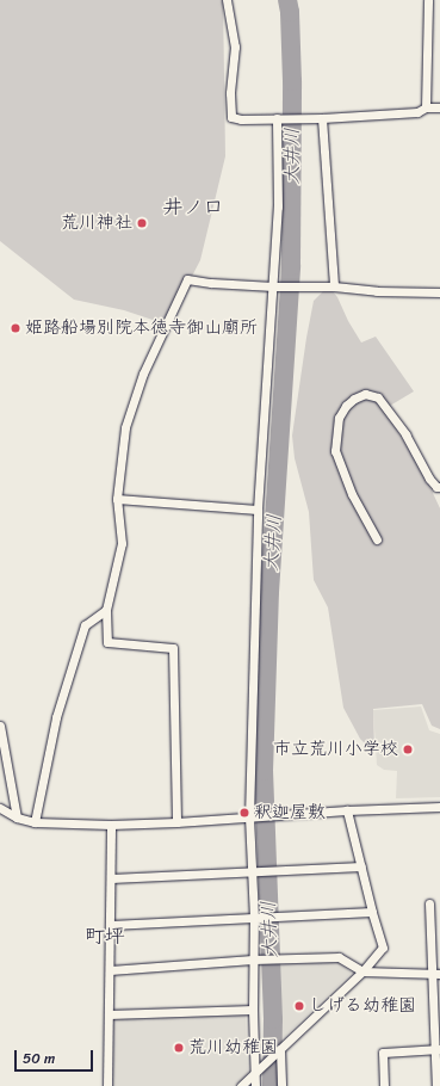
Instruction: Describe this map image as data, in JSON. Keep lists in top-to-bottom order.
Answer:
{
  "districts": ["井ノ口", "町坪"],
  "water": ["大井川"],
  "places": [
    "荒川神社",
    "姫路船場別院本徳寺御山廟所",
    "市立荒川小学校",
    "釈迦屋敷",
    "しげる幼稚園",
    "荒川幼稚園"
  ],
  "scale_bar": "50 m"
}
